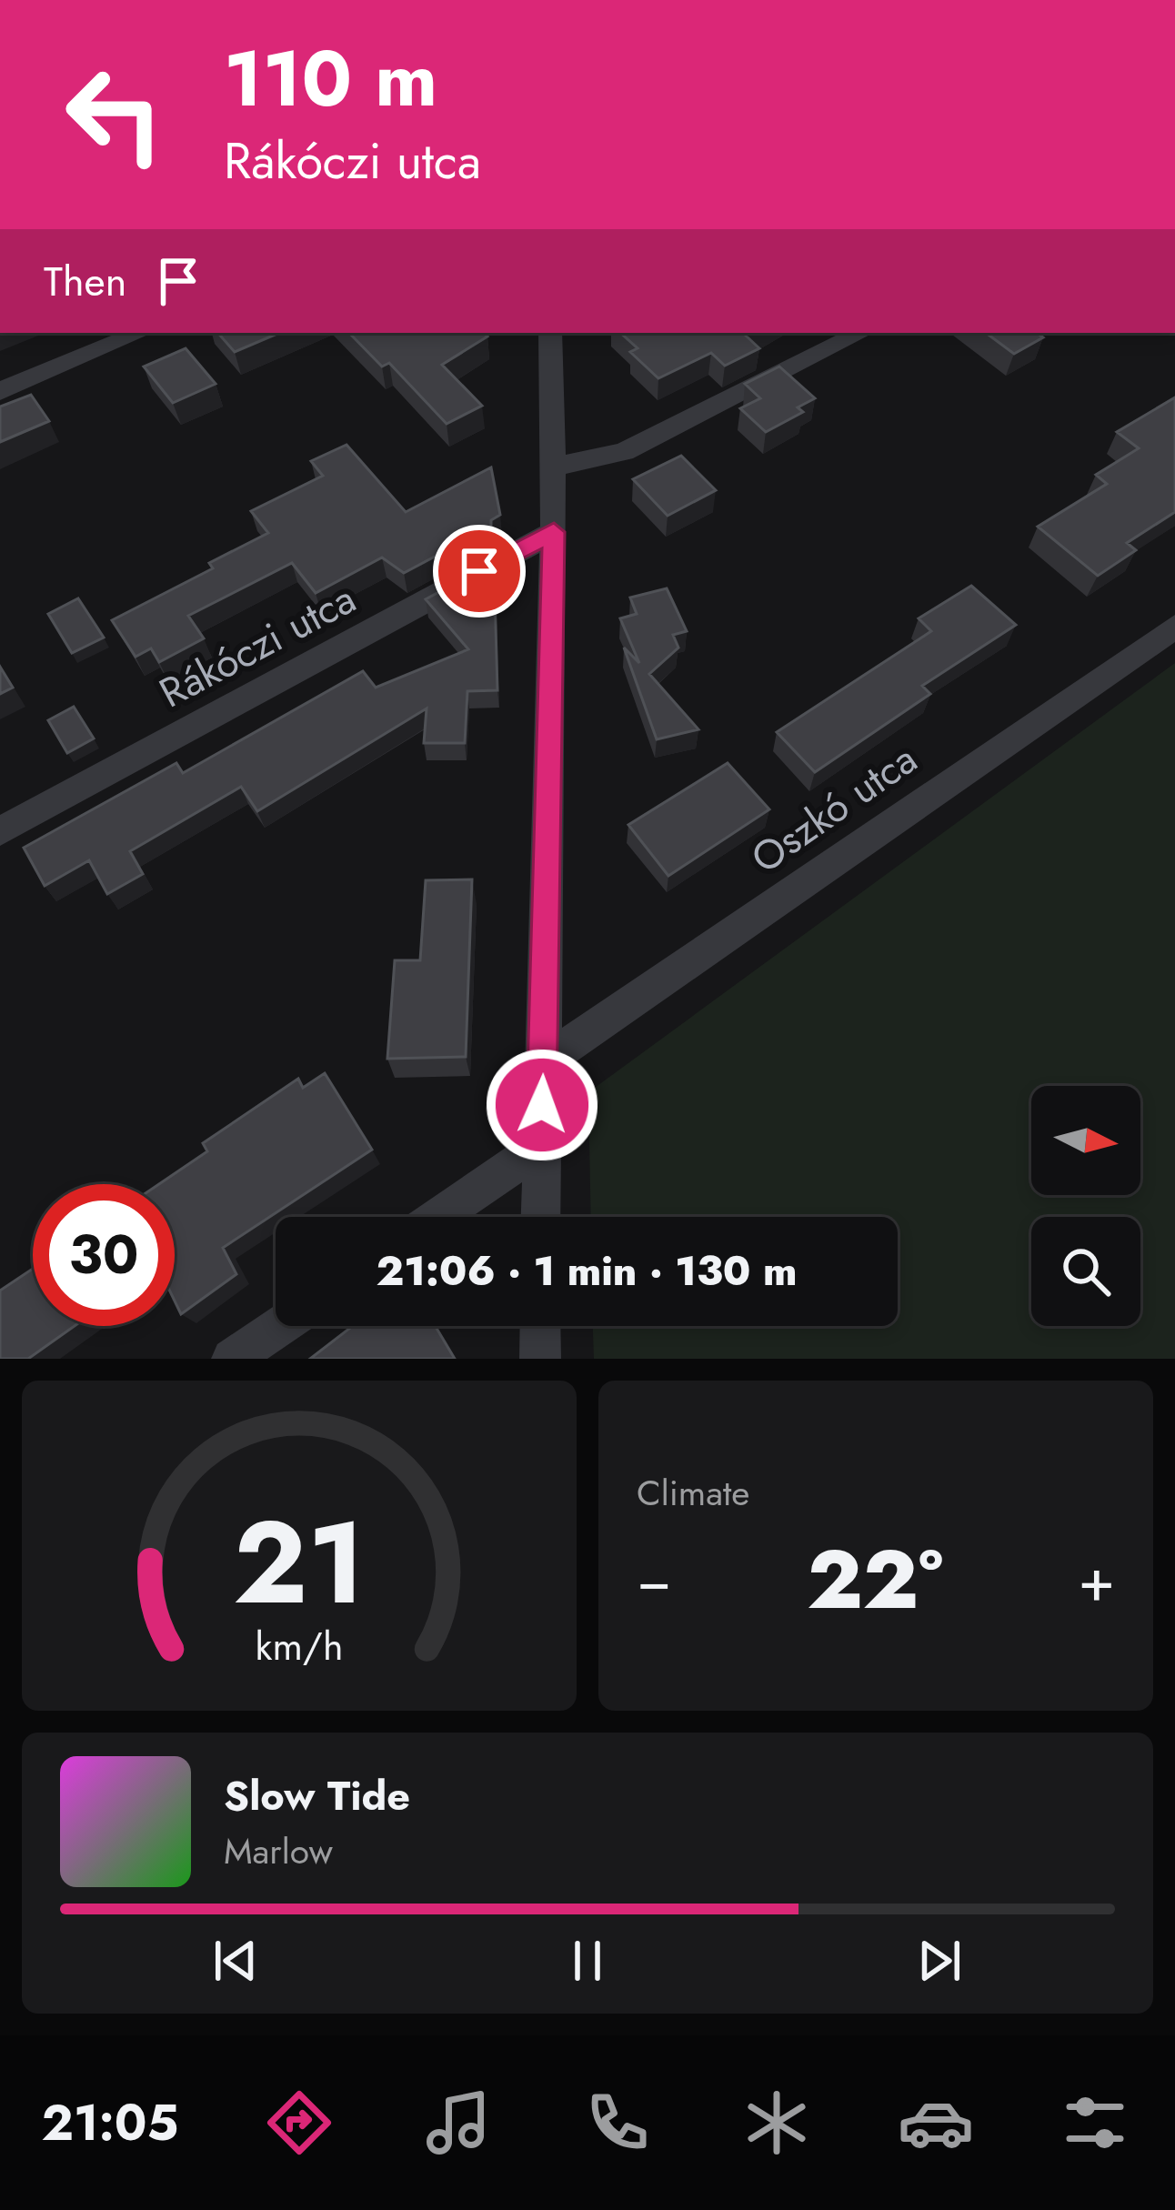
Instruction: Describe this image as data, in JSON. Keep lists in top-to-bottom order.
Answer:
{
  "streets": {
    "street": ["Rákóczi utca", "Oszkó utca"]
  },
  "north": "right",
  "page": {
    "turn": ["110 m", "Rákóczi utca"],
    "then": "Then",
    "limit": "30",
    "trip": "21:06 · 1 min · 130 m",
    "tile": "Climate",
    "heat": ["−", "22°", "+"],
    "song": ["Slow Tide", "Marlow"],
    "tabs": "21:05",
    "gauge": ["21", "km/h"]
  }
}
